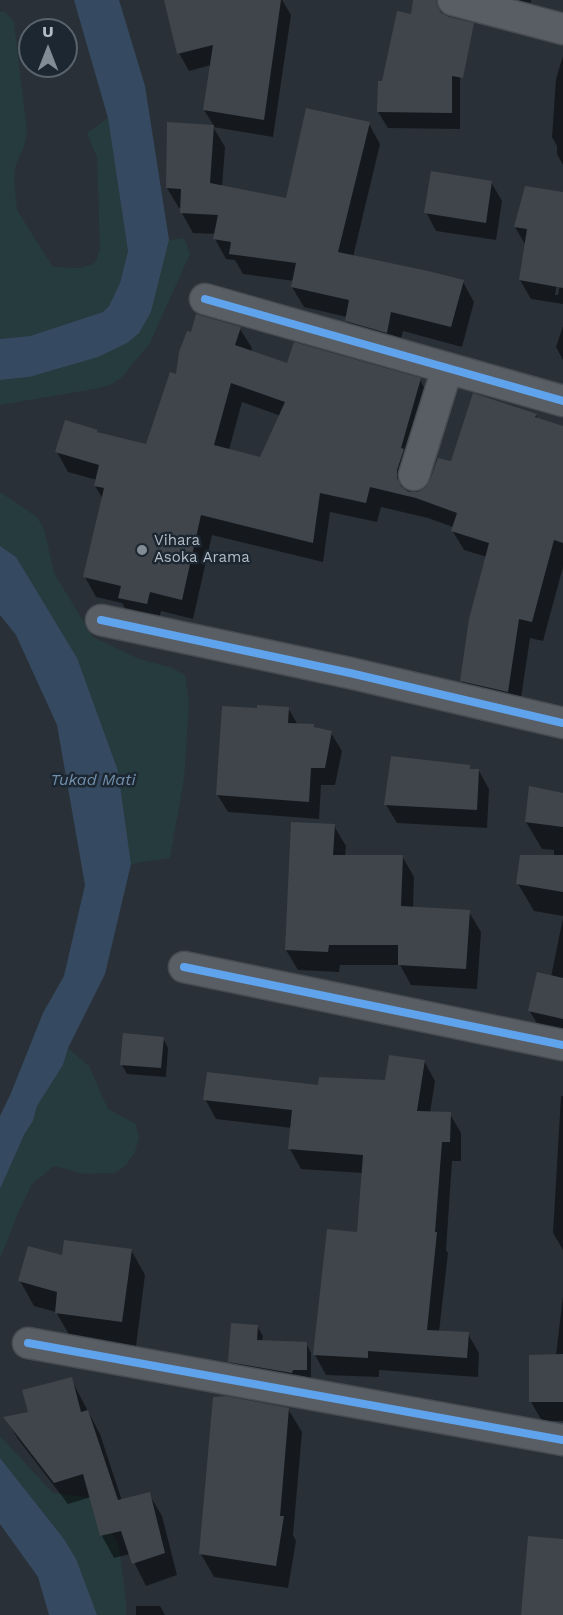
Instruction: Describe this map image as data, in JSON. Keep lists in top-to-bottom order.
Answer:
{
  "water": ["Tukad Mati"],
  "places": ["Vihara Asoka Arama"],
  "north": "top"
}
